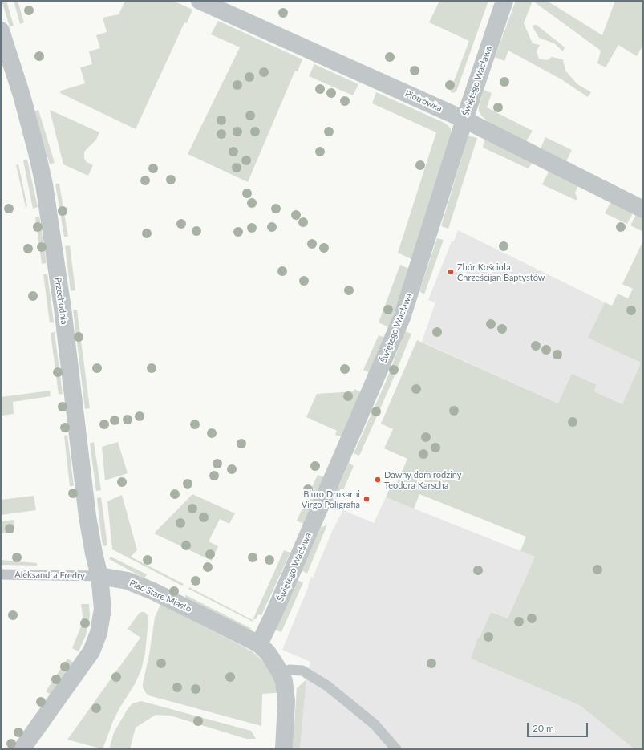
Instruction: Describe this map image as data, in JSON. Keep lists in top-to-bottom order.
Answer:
{
  "streets": {
    "street": [
      "Świętego Wacława",
      "Piotrówka",
      "Przechodnia",
      "Plac Stare Miasto"
    ],
    "lane": ["Aleksandra Fredry"]
  },
  "crossings": [
    ["Świętego Wacława", "Piotrówka"],
    ["Świętego Wacława", "Plac Stare Miasto"],
    ["Przechodnia", "Aleksandra Fredry"],
    ["Przechodnia", "Plac Stare Miasto"],
    ["Aleksandra Fredry", "Plac Stare Miasto"]
  ],
  "places": ["Zbór Kościoła Chrześcijan Baptystów", "Dawny dom rodziny Teodora Karscha", "Biuro Drukarni Virgo Poligrafia"],
  "scale_bar": "20 m"
}
